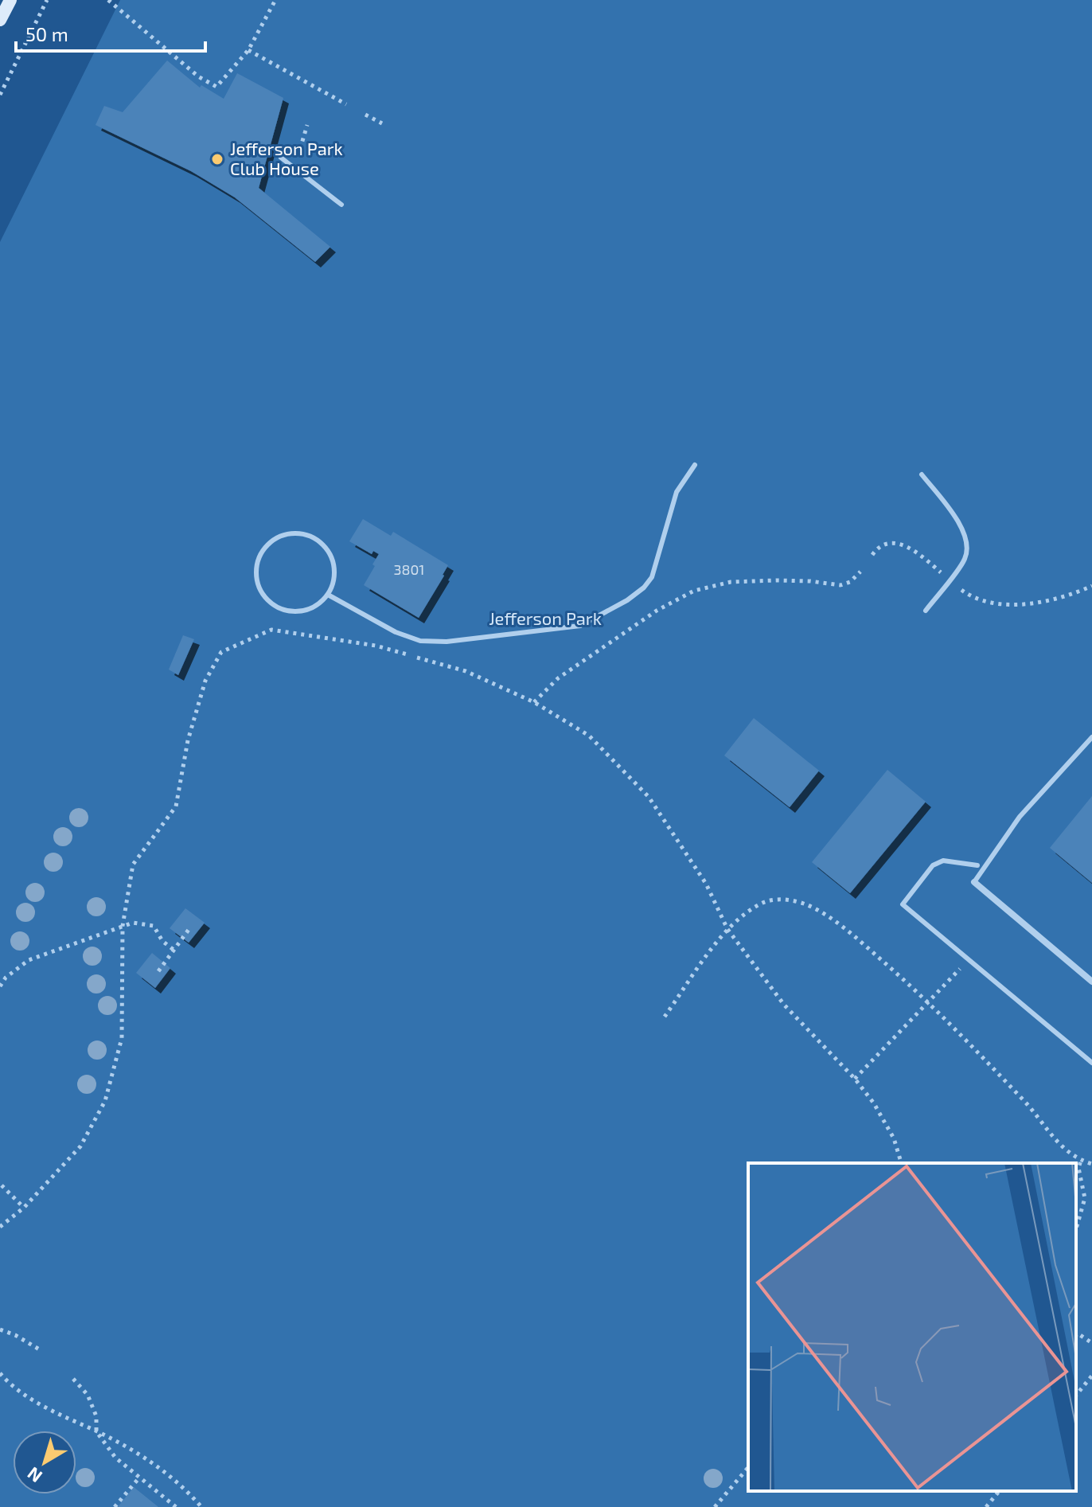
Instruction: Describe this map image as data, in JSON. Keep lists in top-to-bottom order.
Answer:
{
  "parks": ["Jefferson Park"],
  "places": ["Jefferson Park Club House"],
  "house_numbers": ["3801"],
  "scale_bar": "50 m",
  "north": "bottom left"
}
